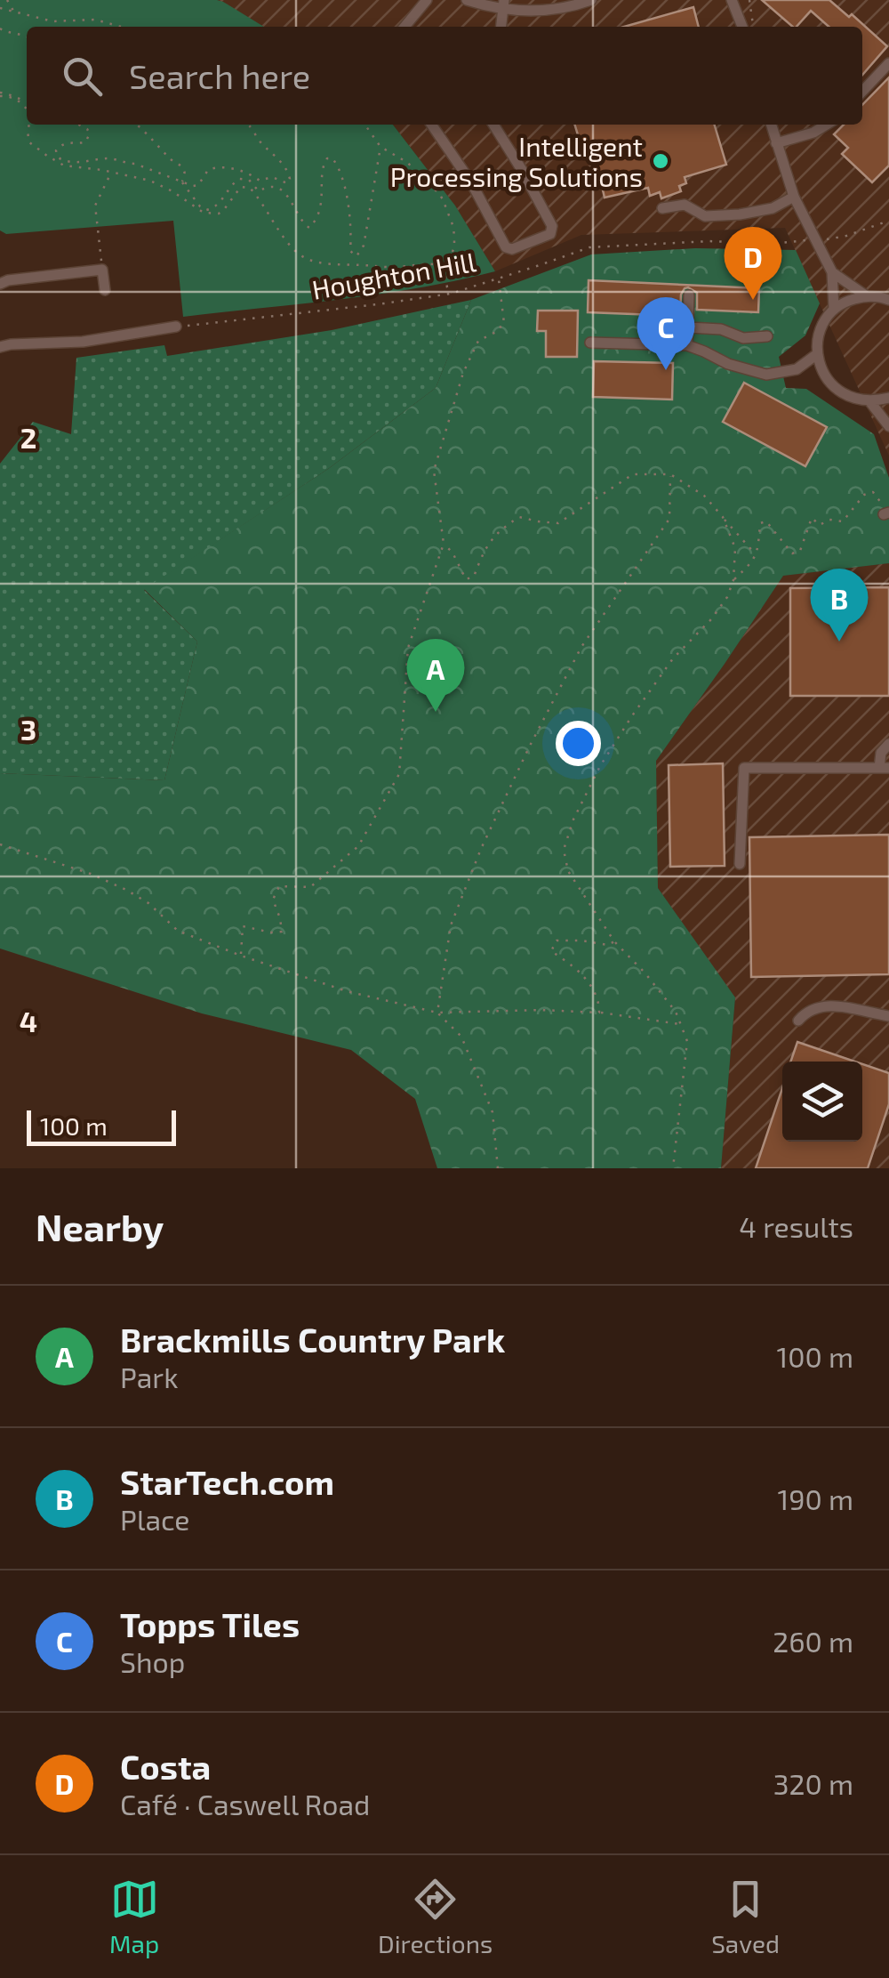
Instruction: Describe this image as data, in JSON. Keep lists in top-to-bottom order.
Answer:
{
  "streets": {
    "path": ["Houghton Hill"]
  },
  "places": ["Intelligent Processing Solutions"],
  "scale_bar": "100 m",
  "page": {
    "search": "Search here",
    "pins": [
      "D",
      "C",
      "B",
      "A"
    ],
    "scale": "100 m",
    "heading": ["Nearby", "4 results"],
    "list": [
      {
        "mark": "A",
        "name": "Brackmills Country Park",
        "note": "Park",
        "value": "100 m"
      },
      {
        "mark": "B",
        "name": "StarTech.com",
        "note": "Place",
        "value": "190 m"
      },
      {
        "mark": "C",
        "name": "Topps Tiles",
        "note": "Shop",
        "value": "260 m"
      },
      {
        "mark": "D",
        "name": "Costa",
        "note": "Café · Caswell Road",
        "value": "320 m"
      }
    ],
    "nav": ["Map", "Directions", "Saved"]
  },
  "grid": {
    "rows": ["2", "3", "4"]
  }
}
